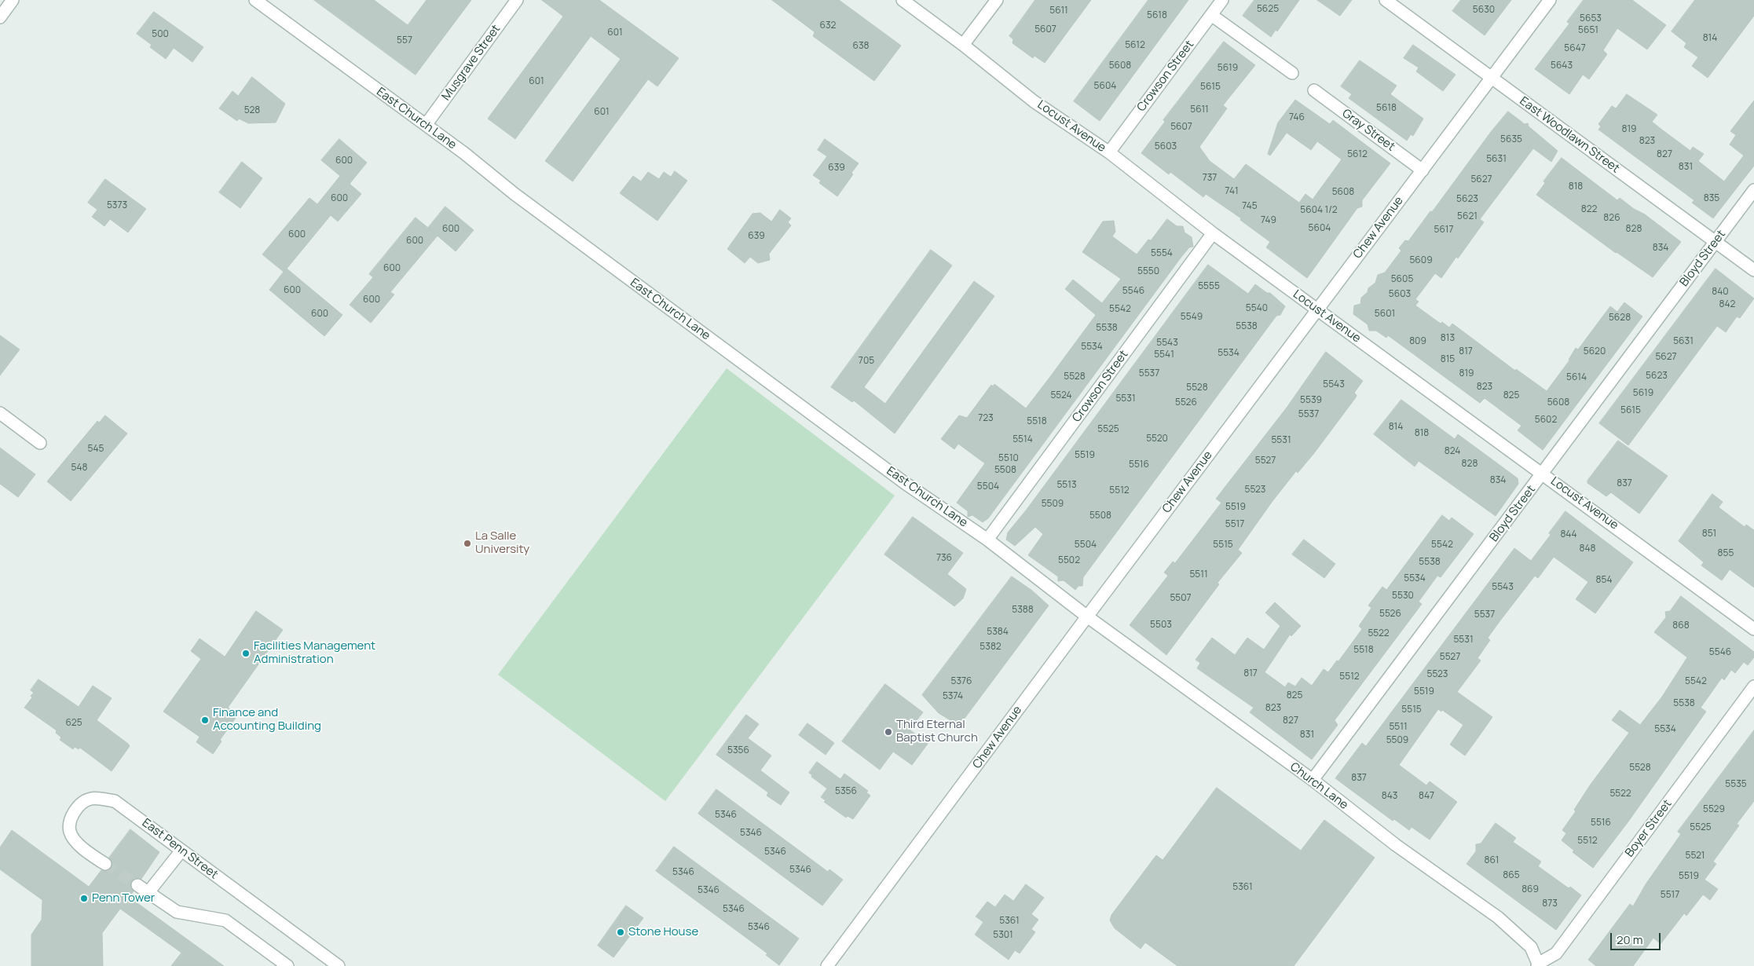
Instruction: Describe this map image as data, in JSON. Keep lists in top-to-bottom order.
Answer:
{
  "streets": {
    "street": [
      "Musgrave Street",
      "Crowson Street",
      "East Church Lane",
      "Locust Avenue",
      "Gray Street",
      "East Woodlawn Street",
      "Chew Avenue",
      "Bloyd Street",
      "Church Lane",
      "Boyer Street",
      "East Penn Street"
    ]
  },
  "crossings": [
    ["Musgrave Street", "East Church Lane"],
    ["Crowson Street", "East Church Lane"],
    ["Crowson Street", "Locust Avenue"],
    ["East Church Lane", "Chew Avenue"],
    ["East Church Lane", "Church Lane"],
    ["Locust Avenue", "Chew Avenue"],
    ["Locust Avenue", "Bloyd Street"],
    ["Gray Street", "Chew Avenue"],
    ["East Woodlawn Street", "Chew Avenue"],
    ["East Woodlawn Street", "Bloyd Street"],
    ["Chew Avenue", "Church Lane"],
    ["Bloyd Street", "Church Lane"],
    ["Church Lane", "Boyer Street"]
  ],
  "places": [
    "La Salle University",
    "Facilities Management Administration",
    "Finance and Accounting Building",
    "Third Eternal Baptist Church",
    "Penn Tower",
    "Stone House"
  ],
  "house_numbers": [
    "5625",
    "5630",
    "5611",
    "5618",
    "5653",
    "632",
    "5607",
    "5651",
    "601",
    "500",
    "814",
    "557",
    "5612",
    "638",
    "5647",
    "5608",
    "5643",
    "5619",
    "601",
    "5604",
    "5615",
    "5618",
    "5611",
    "528",
    "601",
    "746",
    "5607",
    "819",
    "5635",
    "823",
    "5603",
    "5612",
    "827",
    "5631",
    "600",
    "831",
    "639",
    "737",
    "5627",
    "818",
    "741",
    "5608",
    "600",
    "835",
    "5623",
    "5373",
    "745",
    "822",
    "5604 1/2",
    "5621",
    "826",
    "749",
    "5604",
    "600",
    "828",
    "5617",
    "600",
    "639",
    "600",
    "834",
    "5554",
    "5609",
    "600",
    "5550",
    "5605",
    "5555",
    "600",
    "5546",
    "840",
    "5603",
    "600",
    "842",
    "5540",
    "5542",
    "600",
    "5601",
    "5549",
    "5628",
    "5538",
    "5538",
    "813",
    "809",
    "5631",
    "5543",
    "5534",
    "817",
    "5620",
    "5534",
    "5541",
    "5627",
    "815",
    "705",
    "5537",
    "819",
    "5623",
    "5528",
    "5614",
    "5543",
    "823",
    "5528",
    "5619",
    "5524",
    "825",
    "5531",
    "5539",
    "5526",
    "5608",
    "5615",
    "5537",
    "723",
    "5602",
    "5518",
    "814",
    "5525",
    "818",
    "5520",
    "5514",
    "5531",
    "545",
    "824",
    "5519",
    "5510",
    "5527",
    "828",
    "5516",
    "548",
    "5508",
    "834",
    "837",
    "5513",
    "5504",
    "5523",
    "5512",
    "5509",
    "5519",
    "5508",
    "5517",
    "851",
    "844",
    "5504",
    "5515",
    "5542",
    "848",
    "855",
    "736",
    "5502",
    "5538",
    "5511",
    "5534",
    "854",
    "5543",
    "5530",
    "5507",
    "5388",
    "5526",
    "5537",
    "5503",
    "868",
    "5384",
    "5522",
    "5531",
    "5382",
    "5518",
    "5546",
    "5527",
    "817",
    "5523",
    "5512",
    "5376",
    "5542",
    "5519",
    "825",
    "5374",
    "5538",
    "823",
    "5515",
    "827",
    "625",
    "5511",
    "5534",
    "831",
    "5509",
    "5356",
    "5528",
    "837",
    "5535",
    "5356",
    "5522",
    "843",
    "847",
    "5529",
    "5346",
    "5516",
    "5525",
    "5346",
    "5512",
    "5346",
    "5521",
    "861",
    "5346",
    "5346",
    "865",
    "5519",
    "5361",
    "869",
    "5346",
    "5517",
    "873",
    "5346",
    "5361",
    "5346",
    "5301"
  ],
  "scale_bar": "20 m"
}
